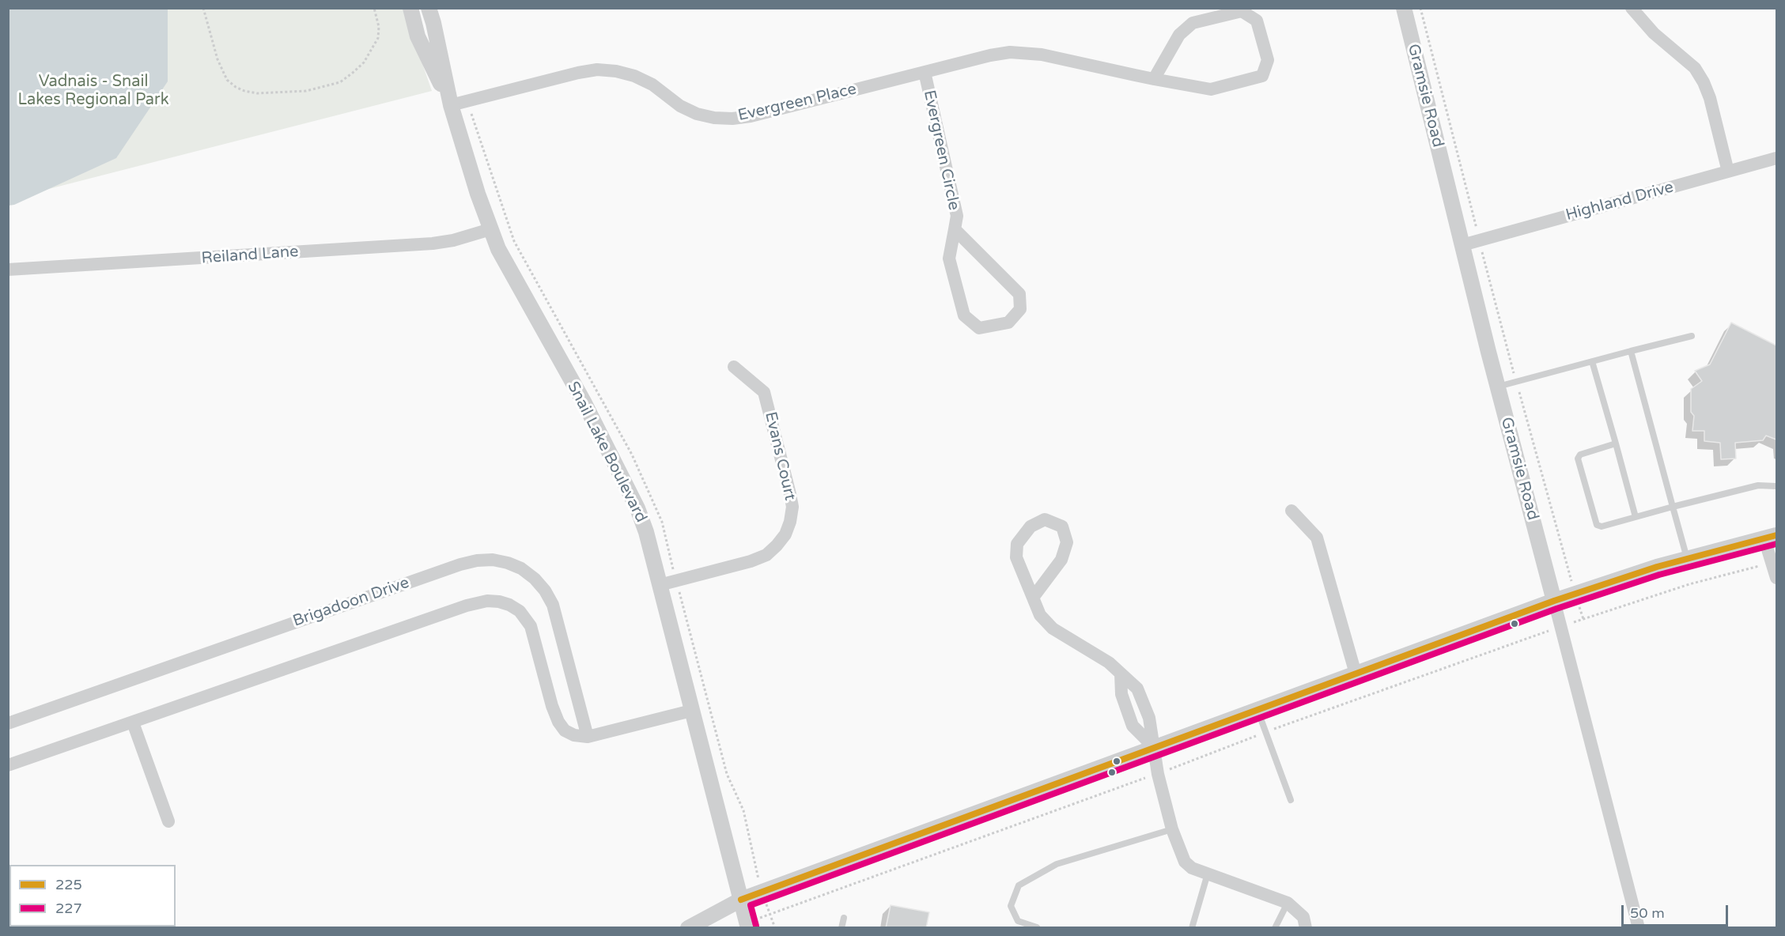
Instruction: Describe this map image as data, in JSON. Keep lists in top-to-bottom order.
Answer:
{
  "streets": {
    "street": [
      "Gramsie Road",
      "Evergreen Place",
      "Evergreen Circle",
      "Highland Drive",
      "Reiland Lane",
      "Snail Lake Boulevard",
      "Evans Court",
      "Brigadoon Drive"
    ]
  },
  "crossings": [
    ["Gramsie Road", "Highland Drive"],
    ["Evergreen Place", "Evergreen Circle"],
    ["Evergreen Place", "Snail Lake Boulevard"],
    ["Reiland Lane", "Snail Lake Boulevard"],
    ["Snail Lake Boulevard", "Evans Court"]
  ],
  "parks": ["Vadnais - Snail Lakes Regional Park"],
  "lines": ["transit line 225", "transit line 227"],
  "legend": ["225", "227"],
  "scale_bar": "50 m"
}
